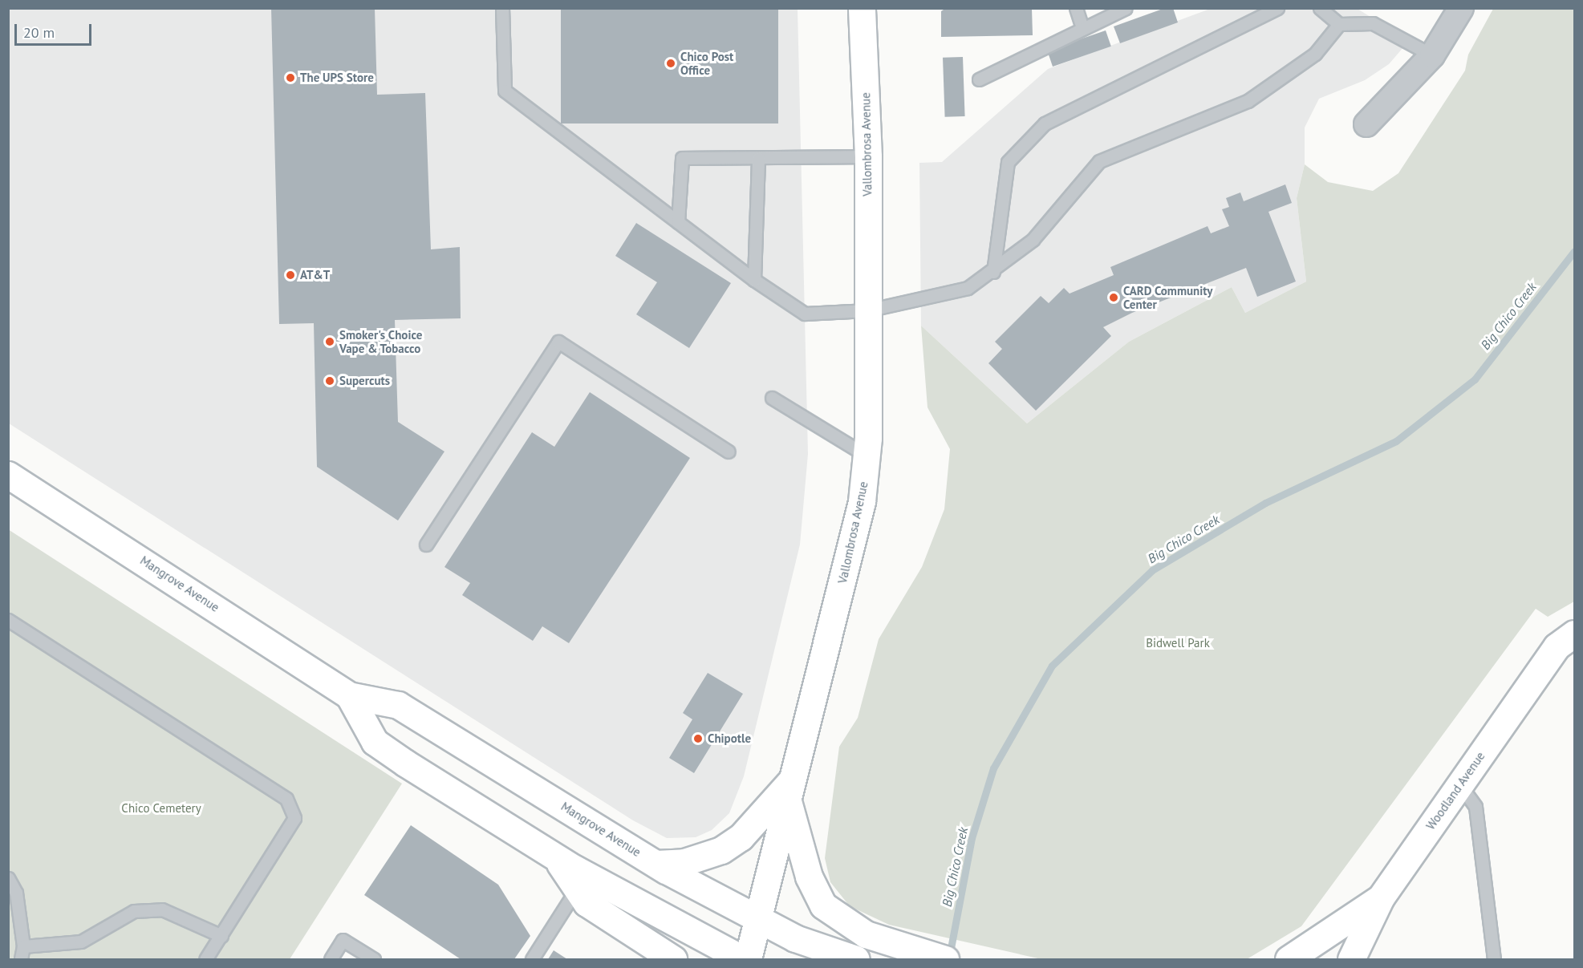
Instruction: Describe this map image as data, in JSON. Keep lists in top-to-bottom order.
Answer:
{
  "streets": {
    "street": ["Vallombrosa Avenue", "Mangrove Avenue", "Woodland Avenue"]
  },
  "crossings": [
    ["Vallombrosa Avenue", "Mangrove Avenue"]
  ],
  "water": ["Big Chico Creek"],
  "parks": ["Bidwell Park", "Chico Cemetery"],
  "places": [
    "Chico Post Office",
    "The UPS Store",
    "AT&T",
    "CARD Community Center",
    "Smoker's Choice Vape & Tobacco",
    "Supercuts",
    "Chipotle"
  ],
  "scale_bar": "20 m"
}
